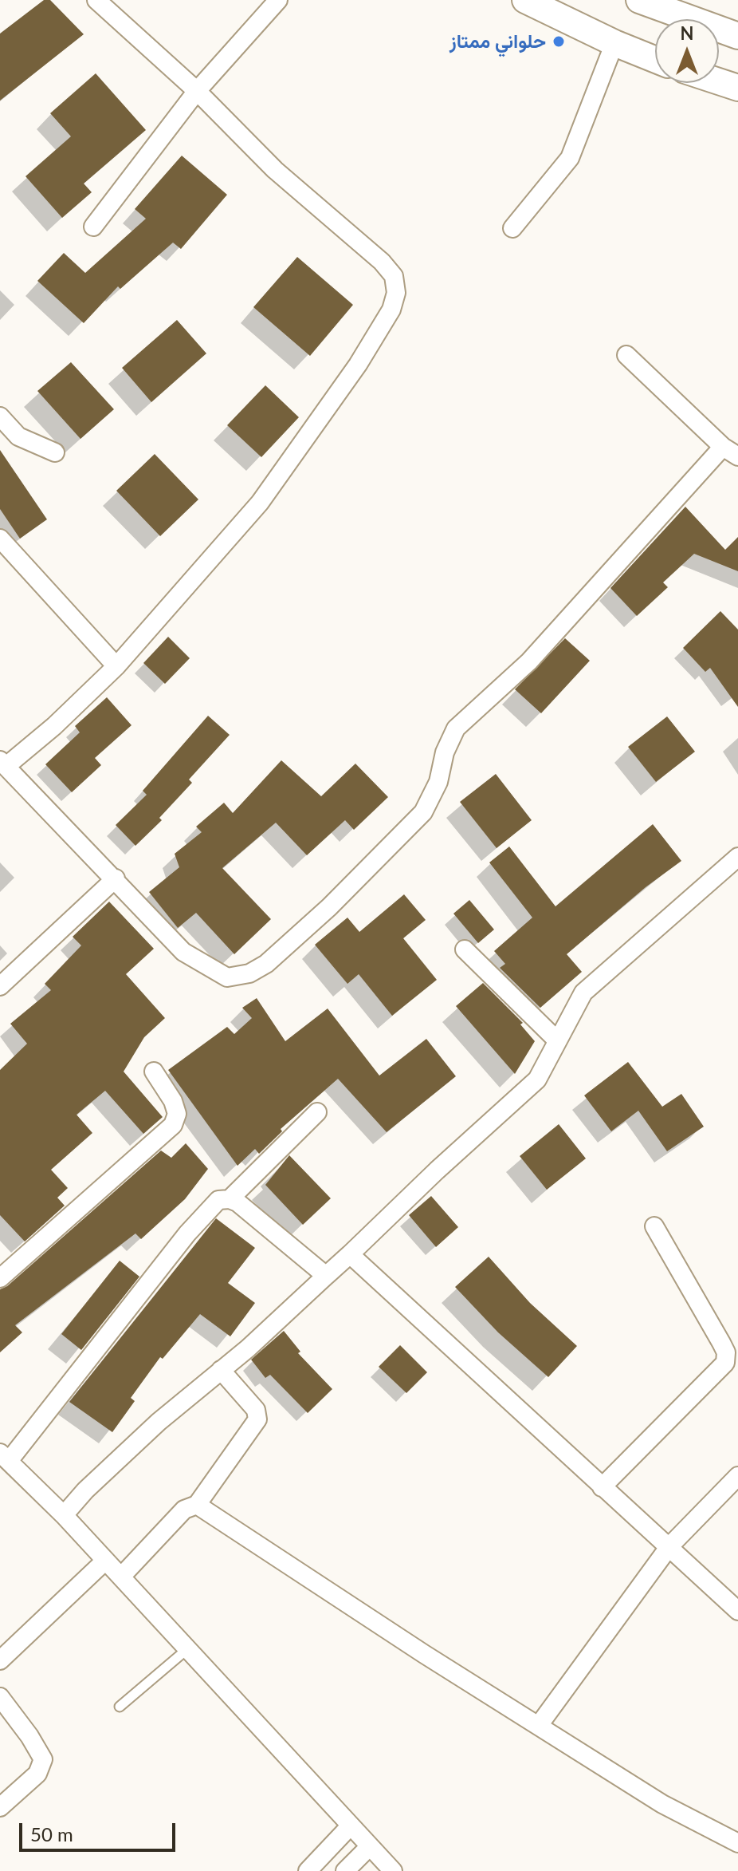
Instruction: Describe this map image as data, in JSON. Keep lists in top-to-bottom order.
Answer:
{
  "places": ["حلواني ممتاز"],
  "scale_bar": "50 m",
  "north": "top"
}
